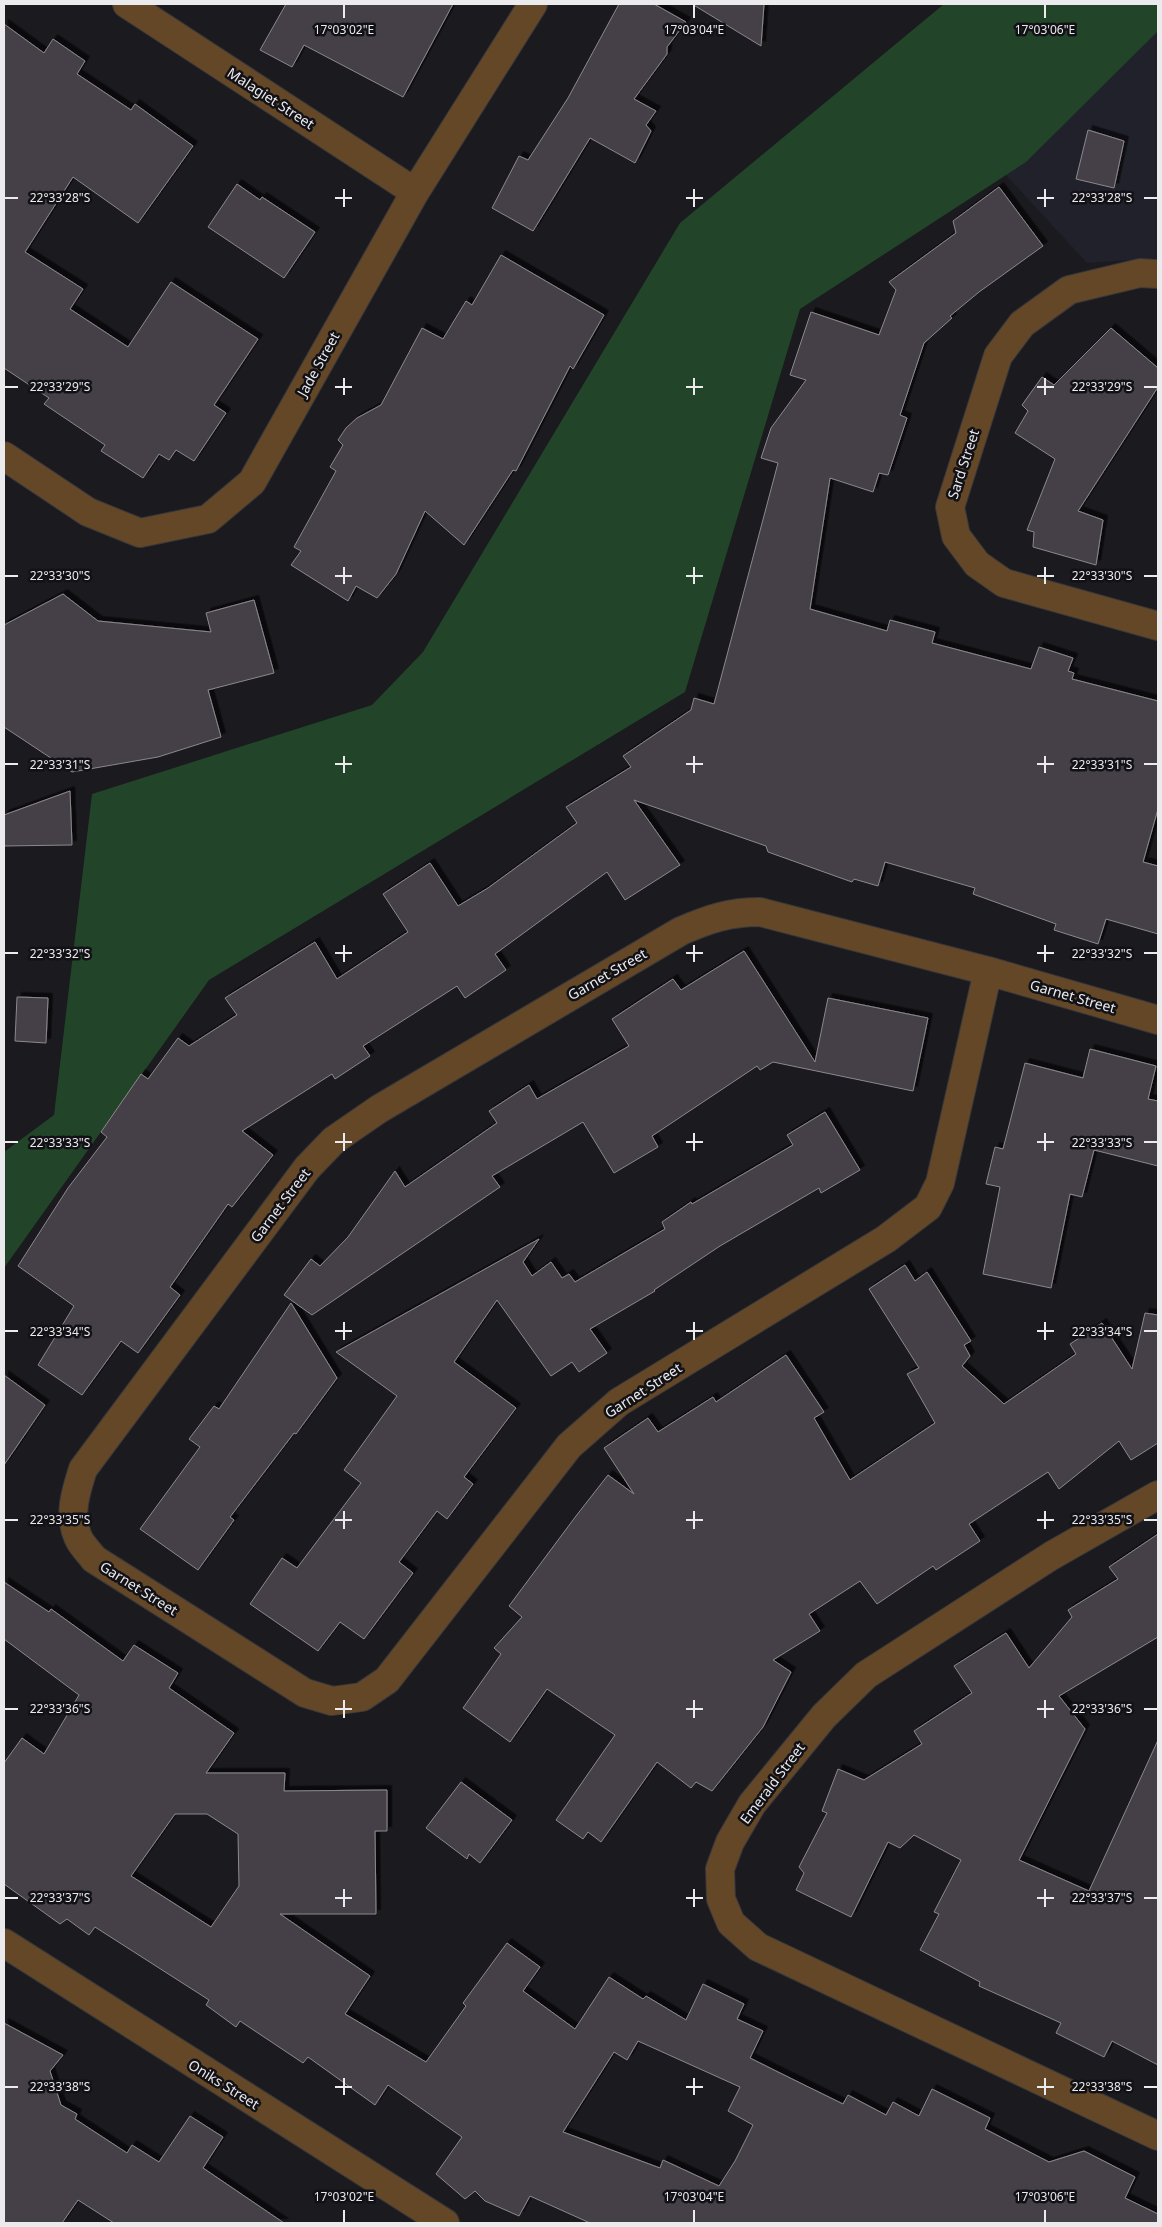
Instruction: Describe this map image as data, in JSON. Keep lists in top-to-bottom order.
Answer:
{
  "streets": {
    "street": [
      "Malagiet Street",
      "Jade Street",
      "Sard Street",
      "Garnet Street",
      "Emerald Street",
      "Oniks Street"
    ]
  },
  "crossings": [
    ["Malagiet Street", "Jade Street"]
  ],
  "coordinates": [
    "17°03'02\"E",
    "17°03'04\"E",
    "17°03'06\"E",
    "22°33'28\"S",
    "22°33'29\"S",
    "22°33'30\"S",
    "22°33'31\"S",
    "22°33'32\"S",
    "22°33'33\"S",
    "22°33'34\"S",
    "22°33'35\"S",
    "22°33'36\"S",
    "22°33'37\"S",
    "22°33'38\"S"
  ]
}
